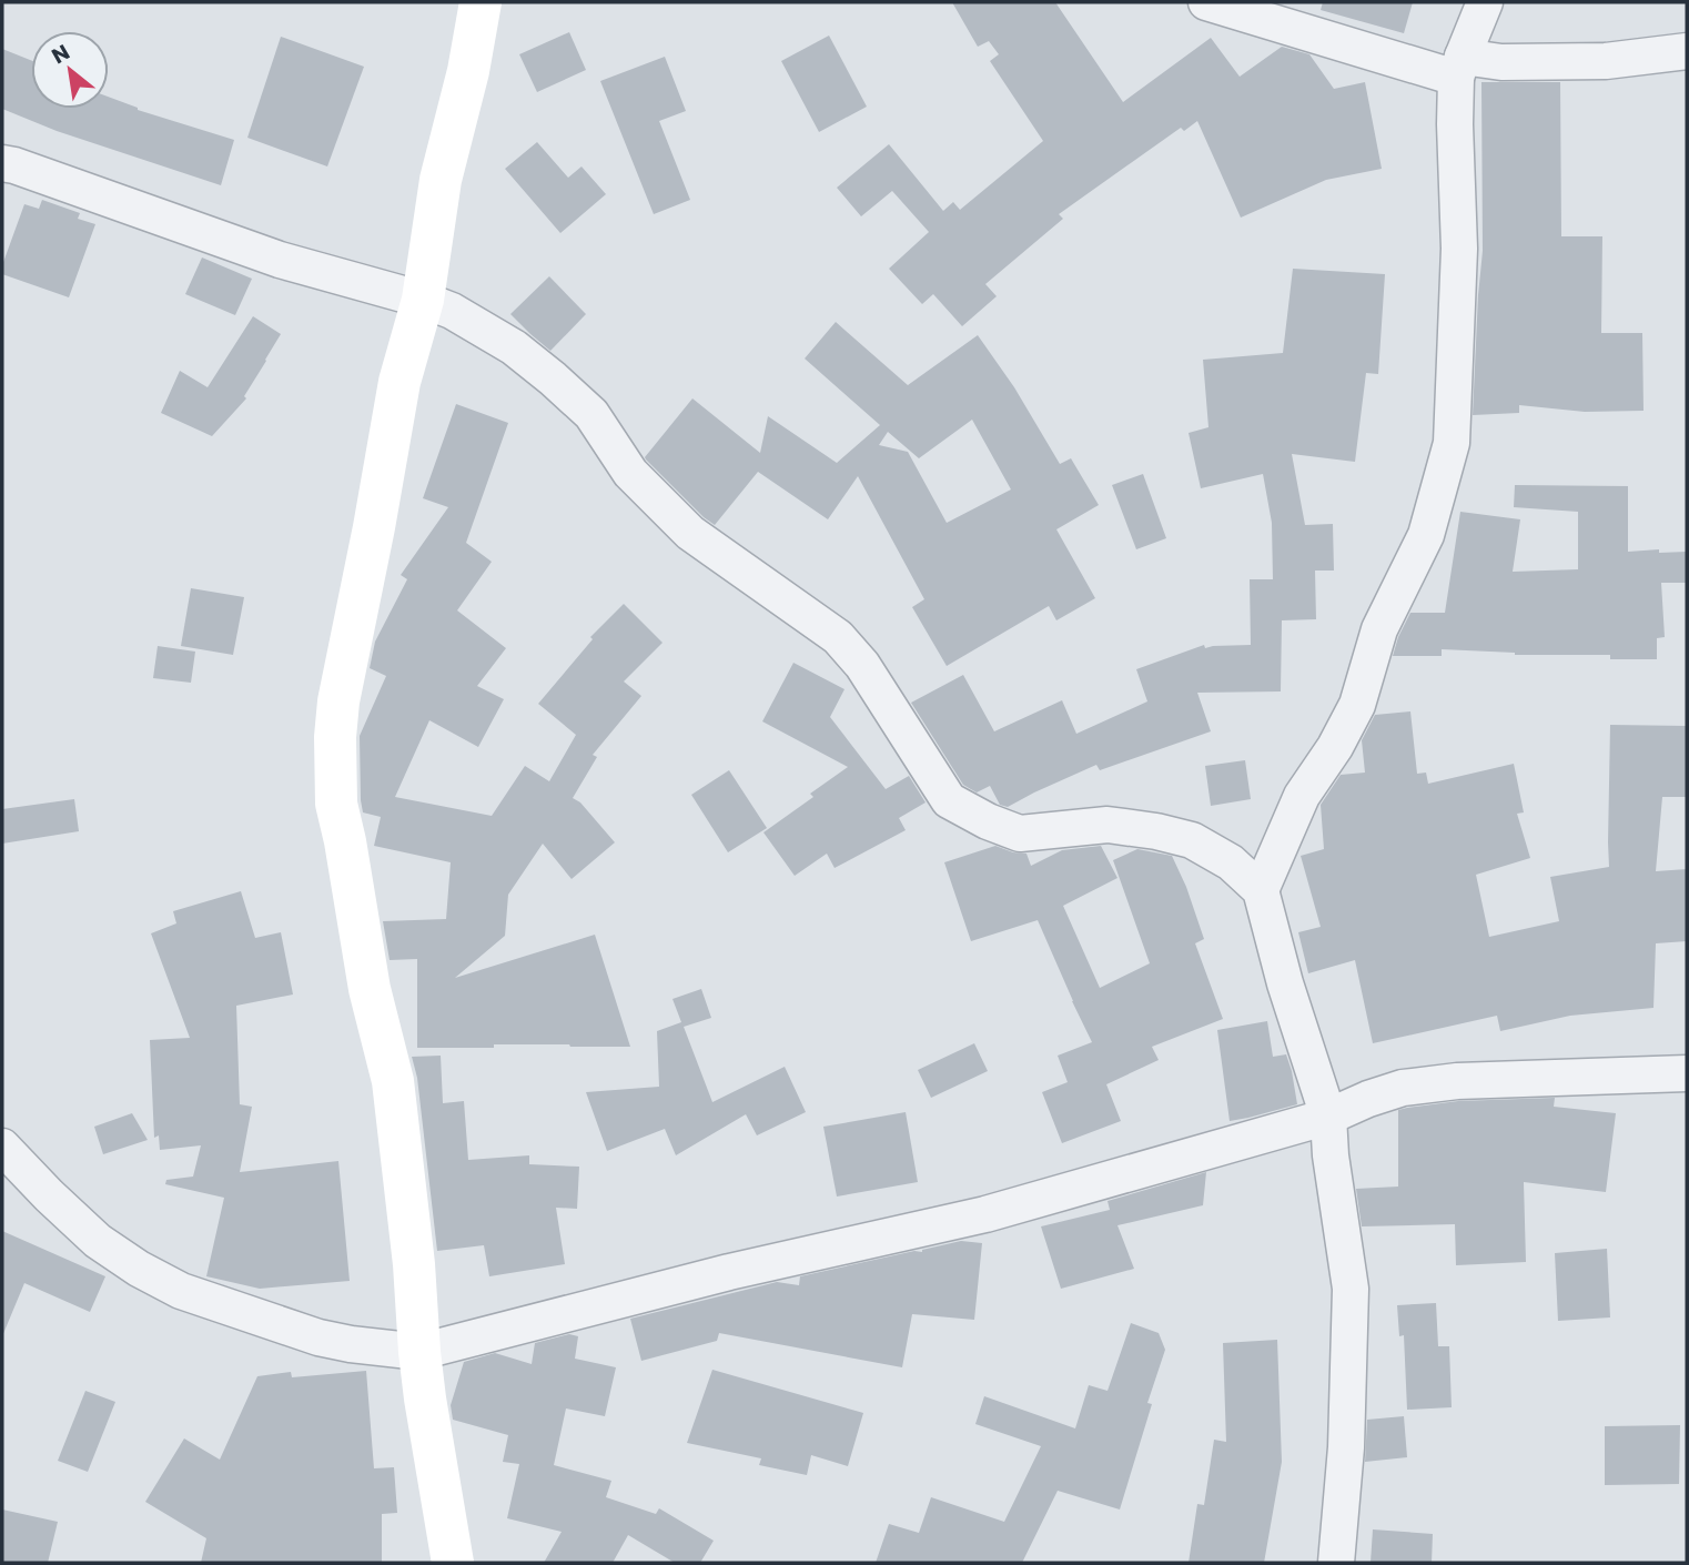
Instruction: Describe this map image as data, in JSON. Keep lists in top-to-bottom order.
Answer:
{
  "north": "top left"
}
